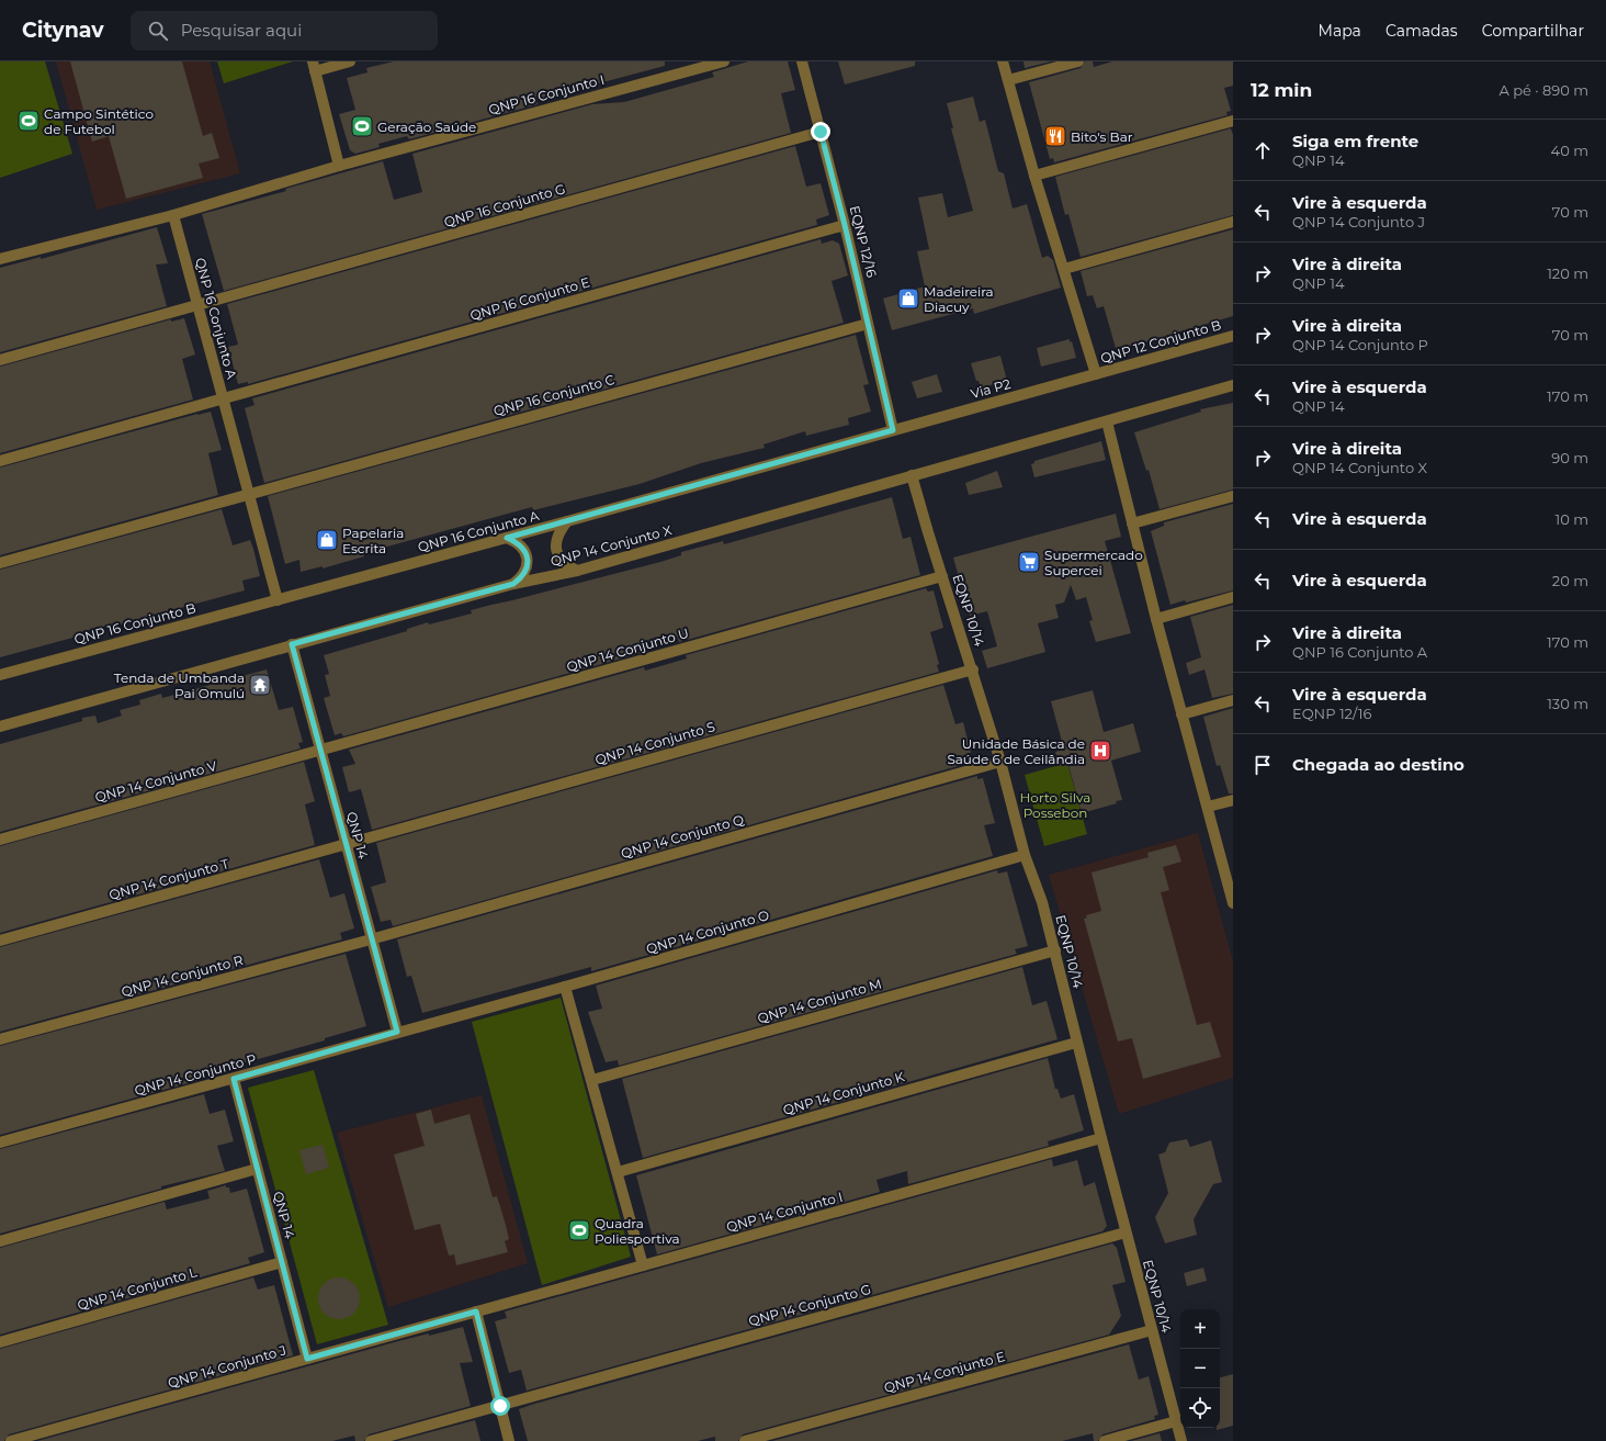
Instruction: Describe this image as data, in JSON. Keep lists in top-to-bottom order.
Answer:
{
  "streets": {
    "street": [
      "QNP 16 Conjunto I",
      "QNP 16 Conjunto G",
      "EQNP 12/16",
      "QNP 16 Conjunto E",
      "QNP 16 Conjunto A",
      "QNP 12 Conjunto B",
      "Via P2",
      "QNP 16 Conjunto C",
      "QNP 14 Conjunto X",
      "EQNP 10/14",
      "QNP 16 Conjunto B",
      "QNP 14 Conjunto U",
      "QNP 14 Conjunto S",
      "QNP 14 Conjunto V",
      "QNP 14",
      "QNP 14 Conjunto Q",
      "QNP 14 Conjunto T",
      "QNP 14 Conjunto O",
      "QNP 14 Conjunto R",
      "QNP 14 Conjunto M",
      "QNP 14 Conjunto P",
      "QNP 14 Conjunto K",
      "QNP 14 Conjunto I",
      "QNP 14 Conjunto L",
      "QNP 14 Conjunto G",
      "QNP 14 Conjunto J",
      "QNP 14 Conjunto E"
    ]
  },
  "crossings": [
    ["QNP 16 Conjunto I", "QNP 16 Conjunto A"],
    ["QNP 16 Conjunto G", "EQNP 12/16"],
    ["QNP 16 Conjunto G", "QNP 16 Conjunto A"],
    ["EQNP 12/16", "QNP 16 Conjunto E"],
    ["EQNP 12/16", "QNP 16 Conjunto A"],
    ["EQNP 12/16", "Via P2"],
    ["EQNP 12/16", "QNP 16 Conjunto C"],
    ["QNP 16 Conjunto E", "QNP 16 Conjunto A"],
    ["QNP 16 Conjunto A", "Via P2"],
    ["QNP 16 Conjunto A", "QNP 16 Conjunto C"],
    ["QNP 16 Conjunto A", "QNP 16 Conjunto B"],
    ["QNP 12 Conjunto B", "Via P2"],
    ["QNP 14 Conjunto X", "EQNP 10/14"],
    ["QNP 14 Conjunto X", "QNP 14"],
    ["EQNP 10/14", "QNP 14 Conjunto U"],
    ["EQNP 10/14", "QNP 14 Conjunto S"],
    ["EQNP 10/14", "QNP 14 Conjunto Q"],
    ["EQNP 10/14", "QNP 14 Conjunto O"],
    ["EQNP 10/14", "QNP 14 Conjunto M"],
    ["EQNP 10/14", "QNP 14 Conjunto K"],
    ["EQNP 10/14", "QNP 14 Conjunto I"],
    ["EQNP 10/14", "QNP 14 Conjunto G"],
    ["EQNP 10/14", "QNP 14 Conjunto E"],
    ["QNP 14 Conjunto U", "QNP 14 Conjunto V"],
    ["QNP 14 Conjunto U", "QNP 14"],
    ["QNP 14 Conjunto S", "QNP 14"],
    ["QNP 14 Conjunto S", "QNP 14 Conjunto T"],
    ["QNP 14 Conjunto V", "QNP 14"],
    ["QNP 14", "QNP 14 Conjunto Q"],
    ["QNP 14", "QNP 14 Conjunto T"],
    ["QNP 14", "QNP 14 Conjunto O"],
    ["QNP 14", "QNP 14 Conjunto R"],
    ["QNP 14", "QNP 14 Conjunto P"],
    ["QNP 14", "QNP 14 Conjunto L"],
    ["QNP 14", "QNP 14 Conjunto J"],
    ["QNP 14 Conjunto Q", "QNP 14 Conjunto R"],
    ["QNP 14 Conjunto O", "QNP 14 Conjunto P"],
    ["QNP 14 Conjunto I", "QNP 14 Conjunto J"]
  ],
  "parks": ["Horto Silva Possebon"],
  "places": {
    "sports": ["Campo Sintético de Futebol", "Geração Saúde", "Quadra Poliesportiva"],
    "restaurant": ["Bito's Bar"],
    "shop": ["Madeireira Diacuy", "Papelaria Escrita"],
    "supermarket": ["Supermercado Supercei"],
    "temple": ["Tenda de Umbanda Pai Omulú"],
    "hospital": ["Unidade Básica de Saúde 6 de Ceilândia"]
  },
  "page": {
    "header": "Citynav",
    "search": "Pesquisar aqui",
    "nav": ["Mapa", "Camadas", "Compartilhar"],
    "heading": ["12 min", "A pé · 890 m"],
    "list": [
      ["Siga em frente", "QNP 14", "40 m"],
      ["Vire à esquerda", "QNP 14 Conjunto J", "70 m"],
      ["Vire à direita", "QNP 14", "120 m"],
      ["Vire à direita", "QNP 14 Conjunto P", "70 m"],
      ["Vire à esquerda", "QNP 14", "170 m"],
      ["Vire à direita", "QNP 14 Conjunto X", "90 m"],
      ["Vire à esquerda", "10 m"],
      ["Vire à esquerda", "20 m"],
      ["Vire à direita", "QNP 16 Conjunto A", "170 m"],
      ["Vire à esquerda", "EQNP 12/16", "130 m"],
      "Chegada ao destino"
    ],
    "map_buttons": ["+", "−"]
  }
}
